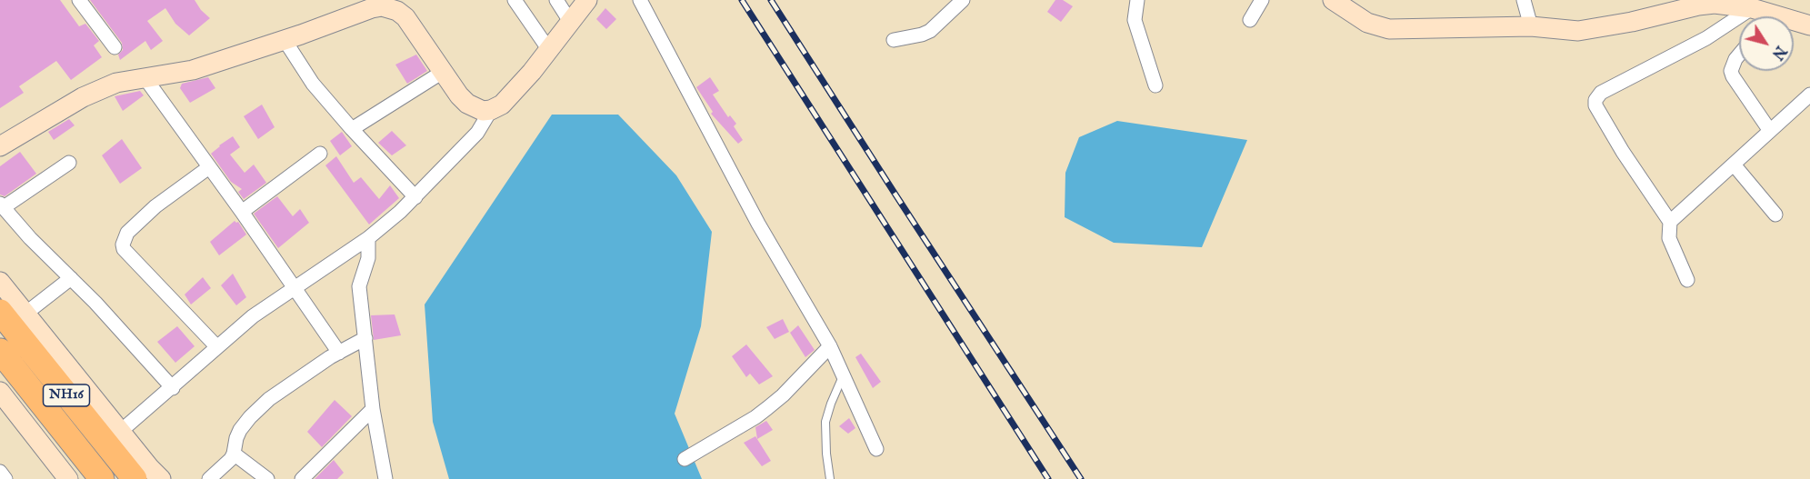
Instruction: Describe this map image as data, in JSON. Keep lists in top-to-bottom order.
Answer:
{
  "streets": {
    "highway": ["NH16"]
  },
  "north": "bottom right"
}
